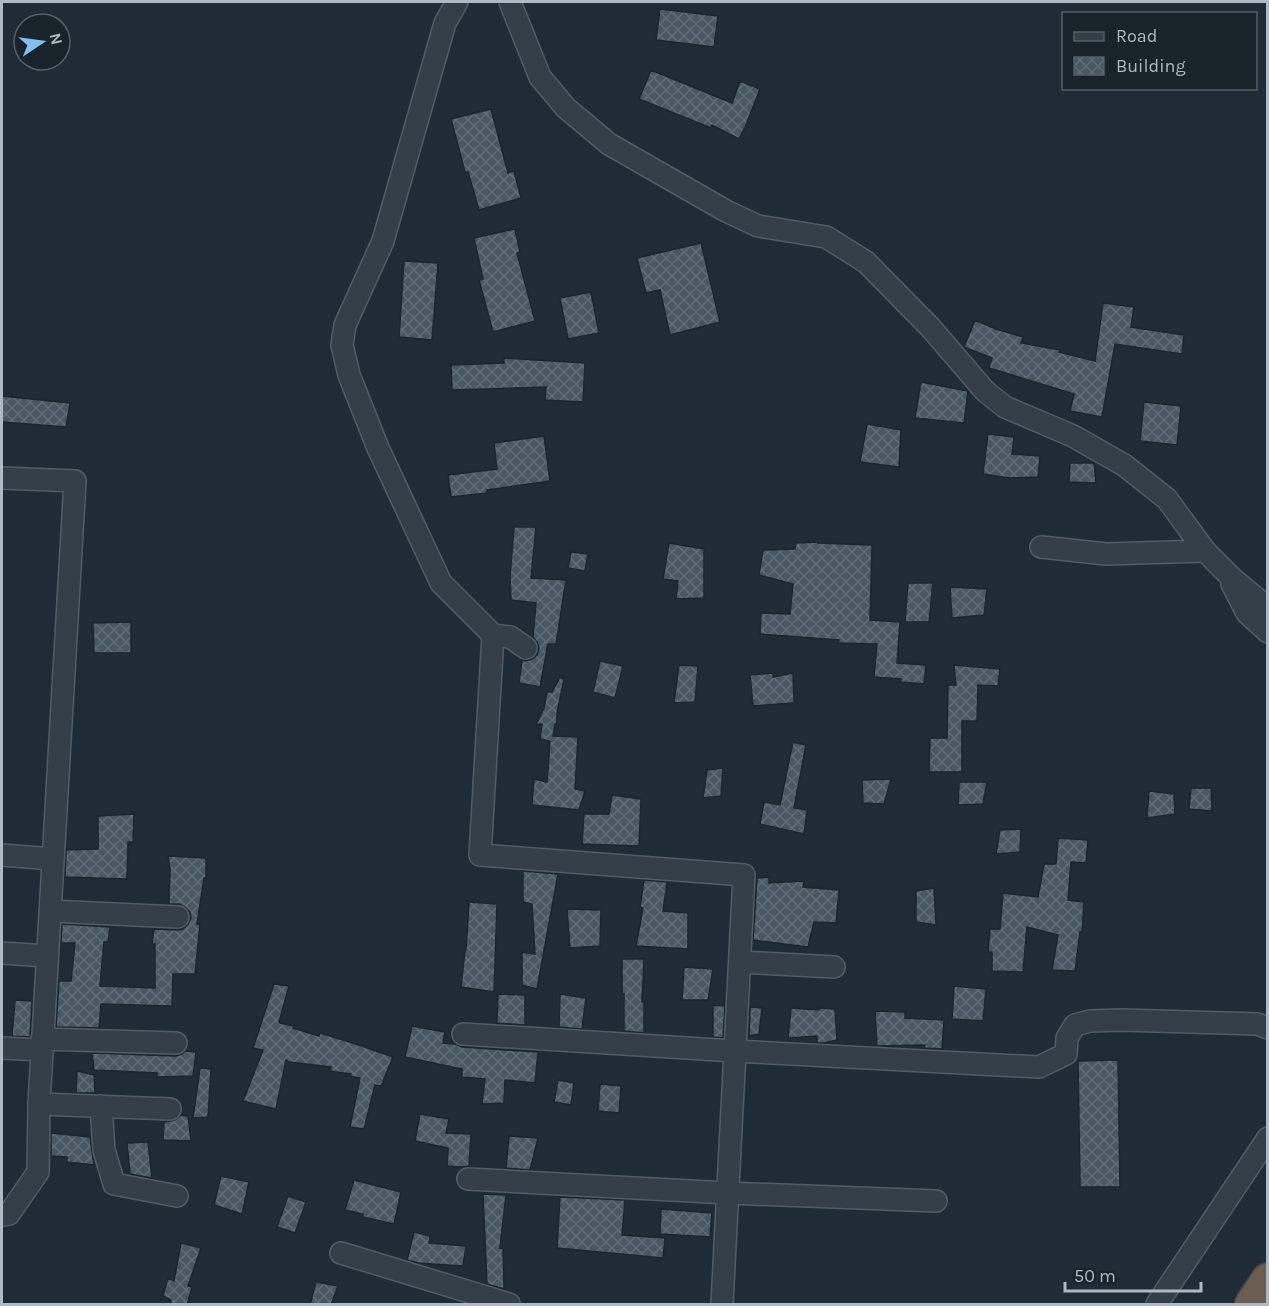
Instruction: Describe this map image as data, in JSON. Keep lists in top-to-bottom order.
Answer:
{
  "legend": ["Road", "Building"],
  "scale_bar": "50 m",
  "north": "right"
}
